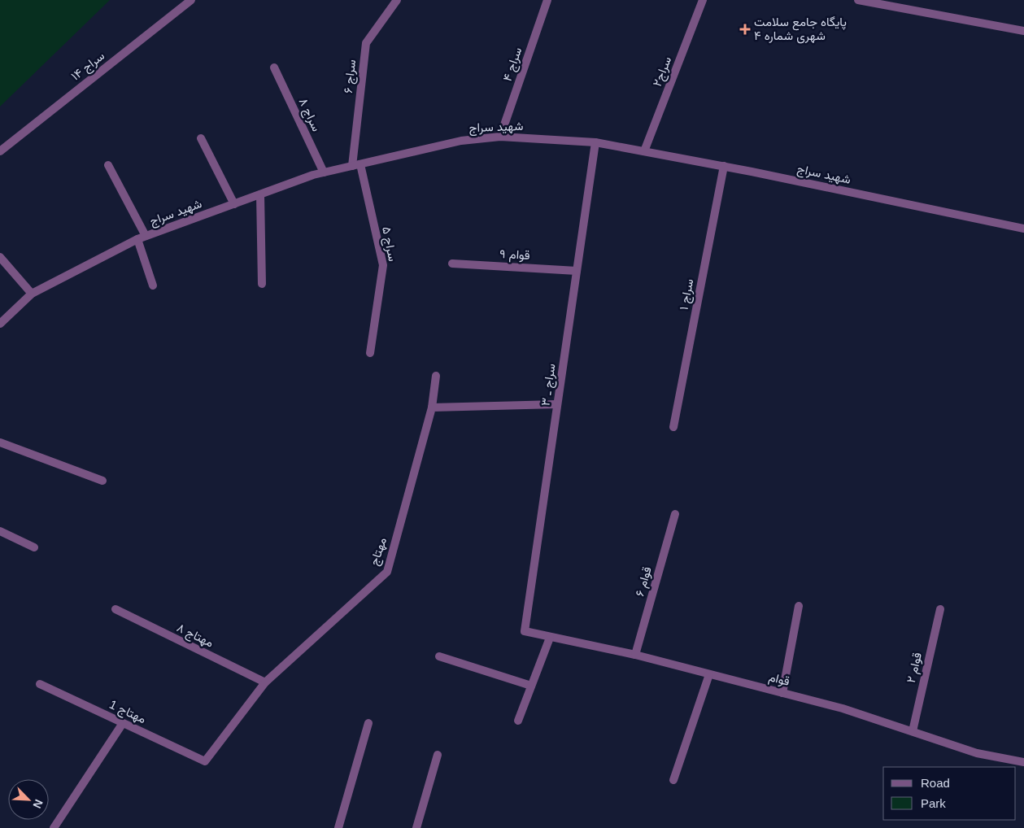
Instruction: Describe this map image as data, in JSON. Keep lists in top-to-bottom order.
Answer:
{
  "streets": {
    "street": [
      "سراج ۴",
      "سراج ۱۴",
      "سراج۲",
      "سراج ۶",
      "سراج ۸",
      "شهید سراج",
      "سراج ۵",
      "قوام ۹",
      "سراج ۱",
      "سراج ـ ۳",
      "مهتاج",
      "قوام ۶",
      "مهتاج ۸",
      "قوام ۲",
      "قوام",
      "مهتاج 1"
    ]
  },
  "crossings": [
    ["سراج ۴", "شهید سراج"],
    ["سراج۲", "شهید سراج"],
    ["سراج ۶", "شهید سراج"],
    ["سراج ۶", "سراج ۵"],
    ["سراج ۸", "شهید سراج"],
    ["شهید سراج", "سراج ۵"],
    ["شهید سراج", "سراج ۱"],
    ["شهید سراج", "سراج ـ ۳"],
    ["قوام ۹", "سراج ـ ۳"],
    ["سراج ـ ۳", "قوام"],
    ["مهتاج", "مهتاج ۸"],
    ["مهتاج", "مهتاج 1"],
    ["قوام ۶", "قوام"],
    ["قوام ۲", "قوام"]
  ],
  "places": {
    "health": ["پایگاه جامع سلامت شهری شماره ۴"]
  },
  "legend": ["Road", "Park"],
  "north": "bottom right"
}
